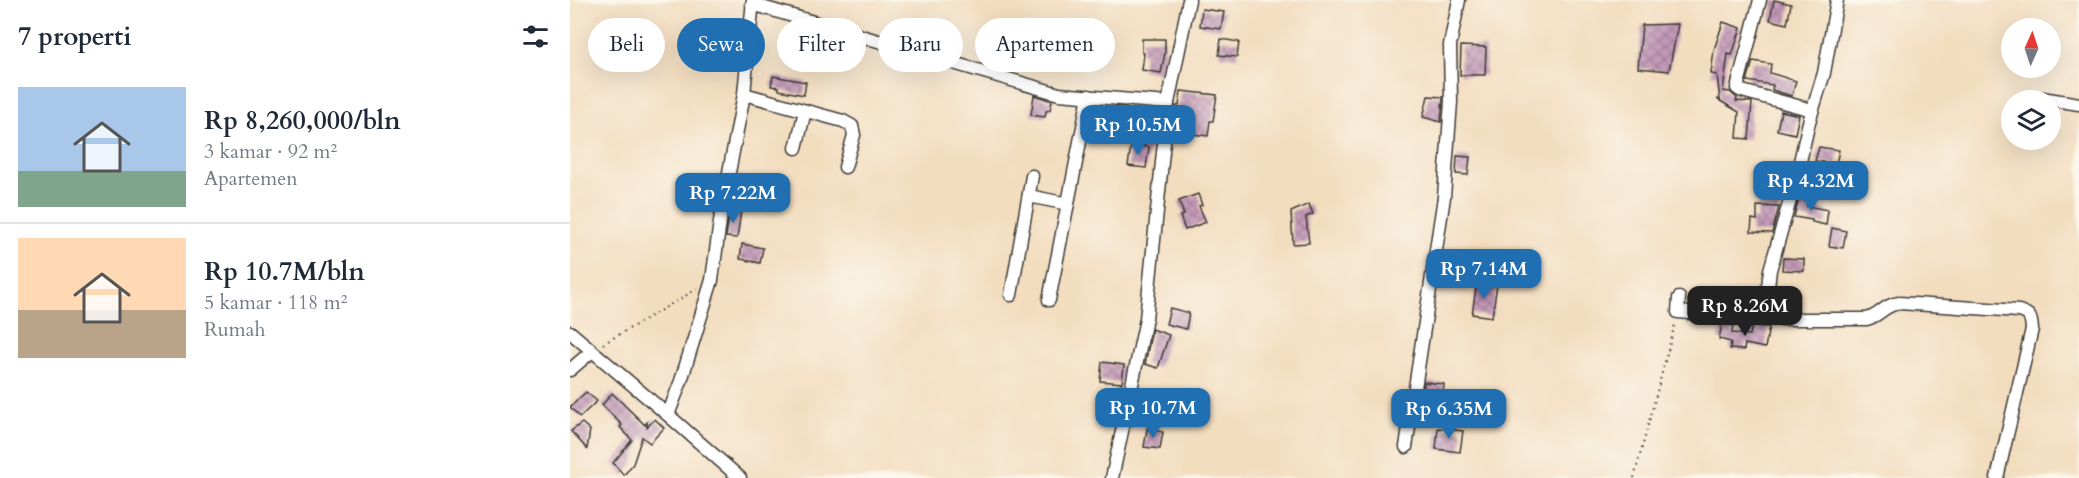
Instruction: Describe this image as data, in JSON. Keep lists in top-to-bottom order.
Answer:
{
  "north": "top",
  "page": {
    "heading": "7 properti",
    "chip": [
      "Beli",
      "Sewa",
      "Filter",
      "Baru",
      "Apartemen"
    ],
    "list": [
      {
        "name": "Rp 8,260,000/bln",
        "note": "3 kamar · 92 m² · Apartemen"
      },
      {
        "name": "Rp 10.7M/bln",
        "note": "5 kamar · 118 m² · Rumah"
      }
    ],
    "price": [
      "Rp 10.5M",
      "Rp 4.32M",
      "Rp 7.22M",
      "Rp 7.14M",
      "Rp 8.26M",
      "Rp 10.7M",
      "Rp 6.35M"
    ]
  }
}
